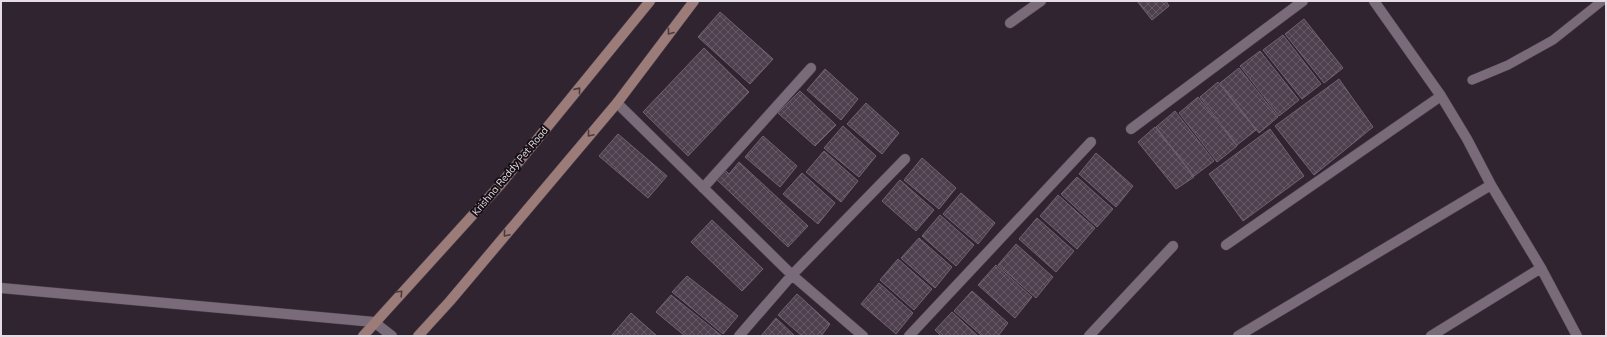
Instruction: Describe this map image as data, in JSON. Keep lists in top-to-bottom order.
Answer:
{
  "streets": {
    "main road": ["Krishna Reddy Pet Road"]
  }
}
